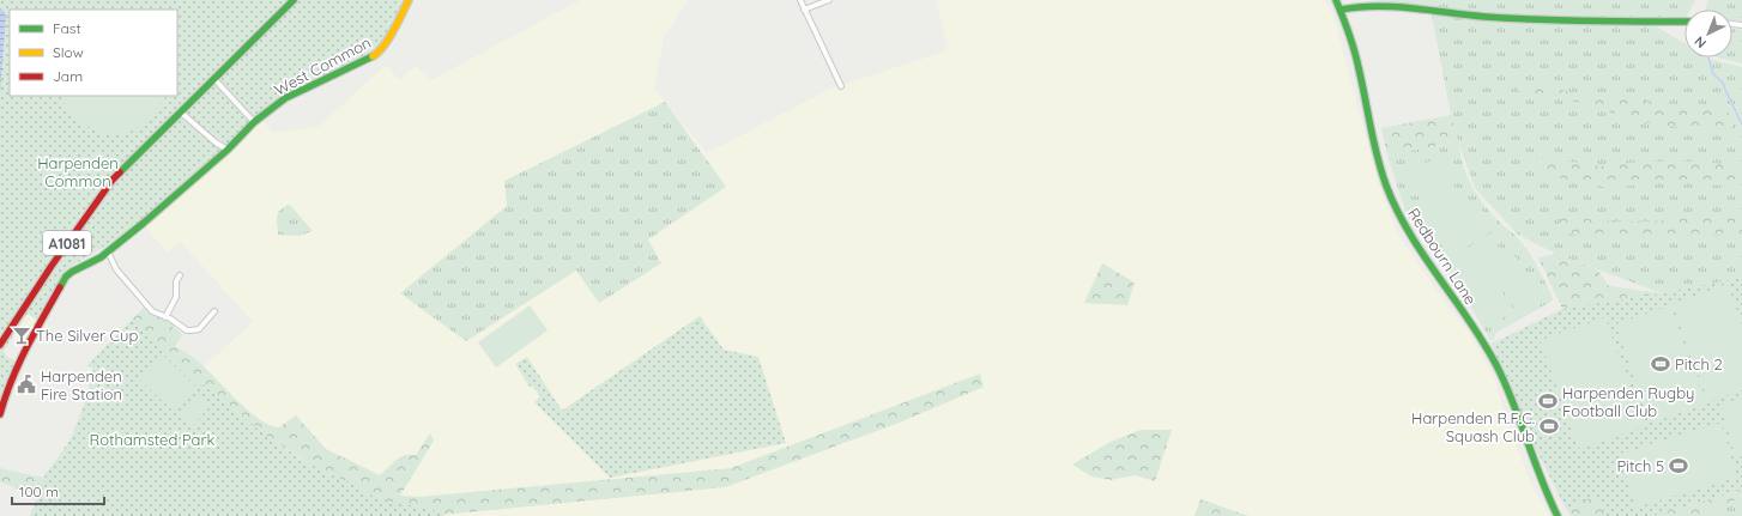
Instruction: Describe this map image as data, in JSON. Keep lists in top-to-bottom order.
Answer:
{
  "streets": {
    "main road": ["West Common", "A1081", "Redbourn Lane"]
  },
  "parks": ["Harpenden Common", "Rothamsted Park"],
  "places": {
    "bar": ["The Silver Cup"],
    "sports": [
      "Pitch 2",
      "Harpenden Rugby Football Club",
      "Harpenden R.F.C. Squash Club",
      "Pitch 5"
    ],
    "public building": ["Harpenden Fire Station"]
  },
  "legend": ["Fast", "Slow", "Jam"],
  "scale_bar": "100 m",
  "north": "bottom left"
}
